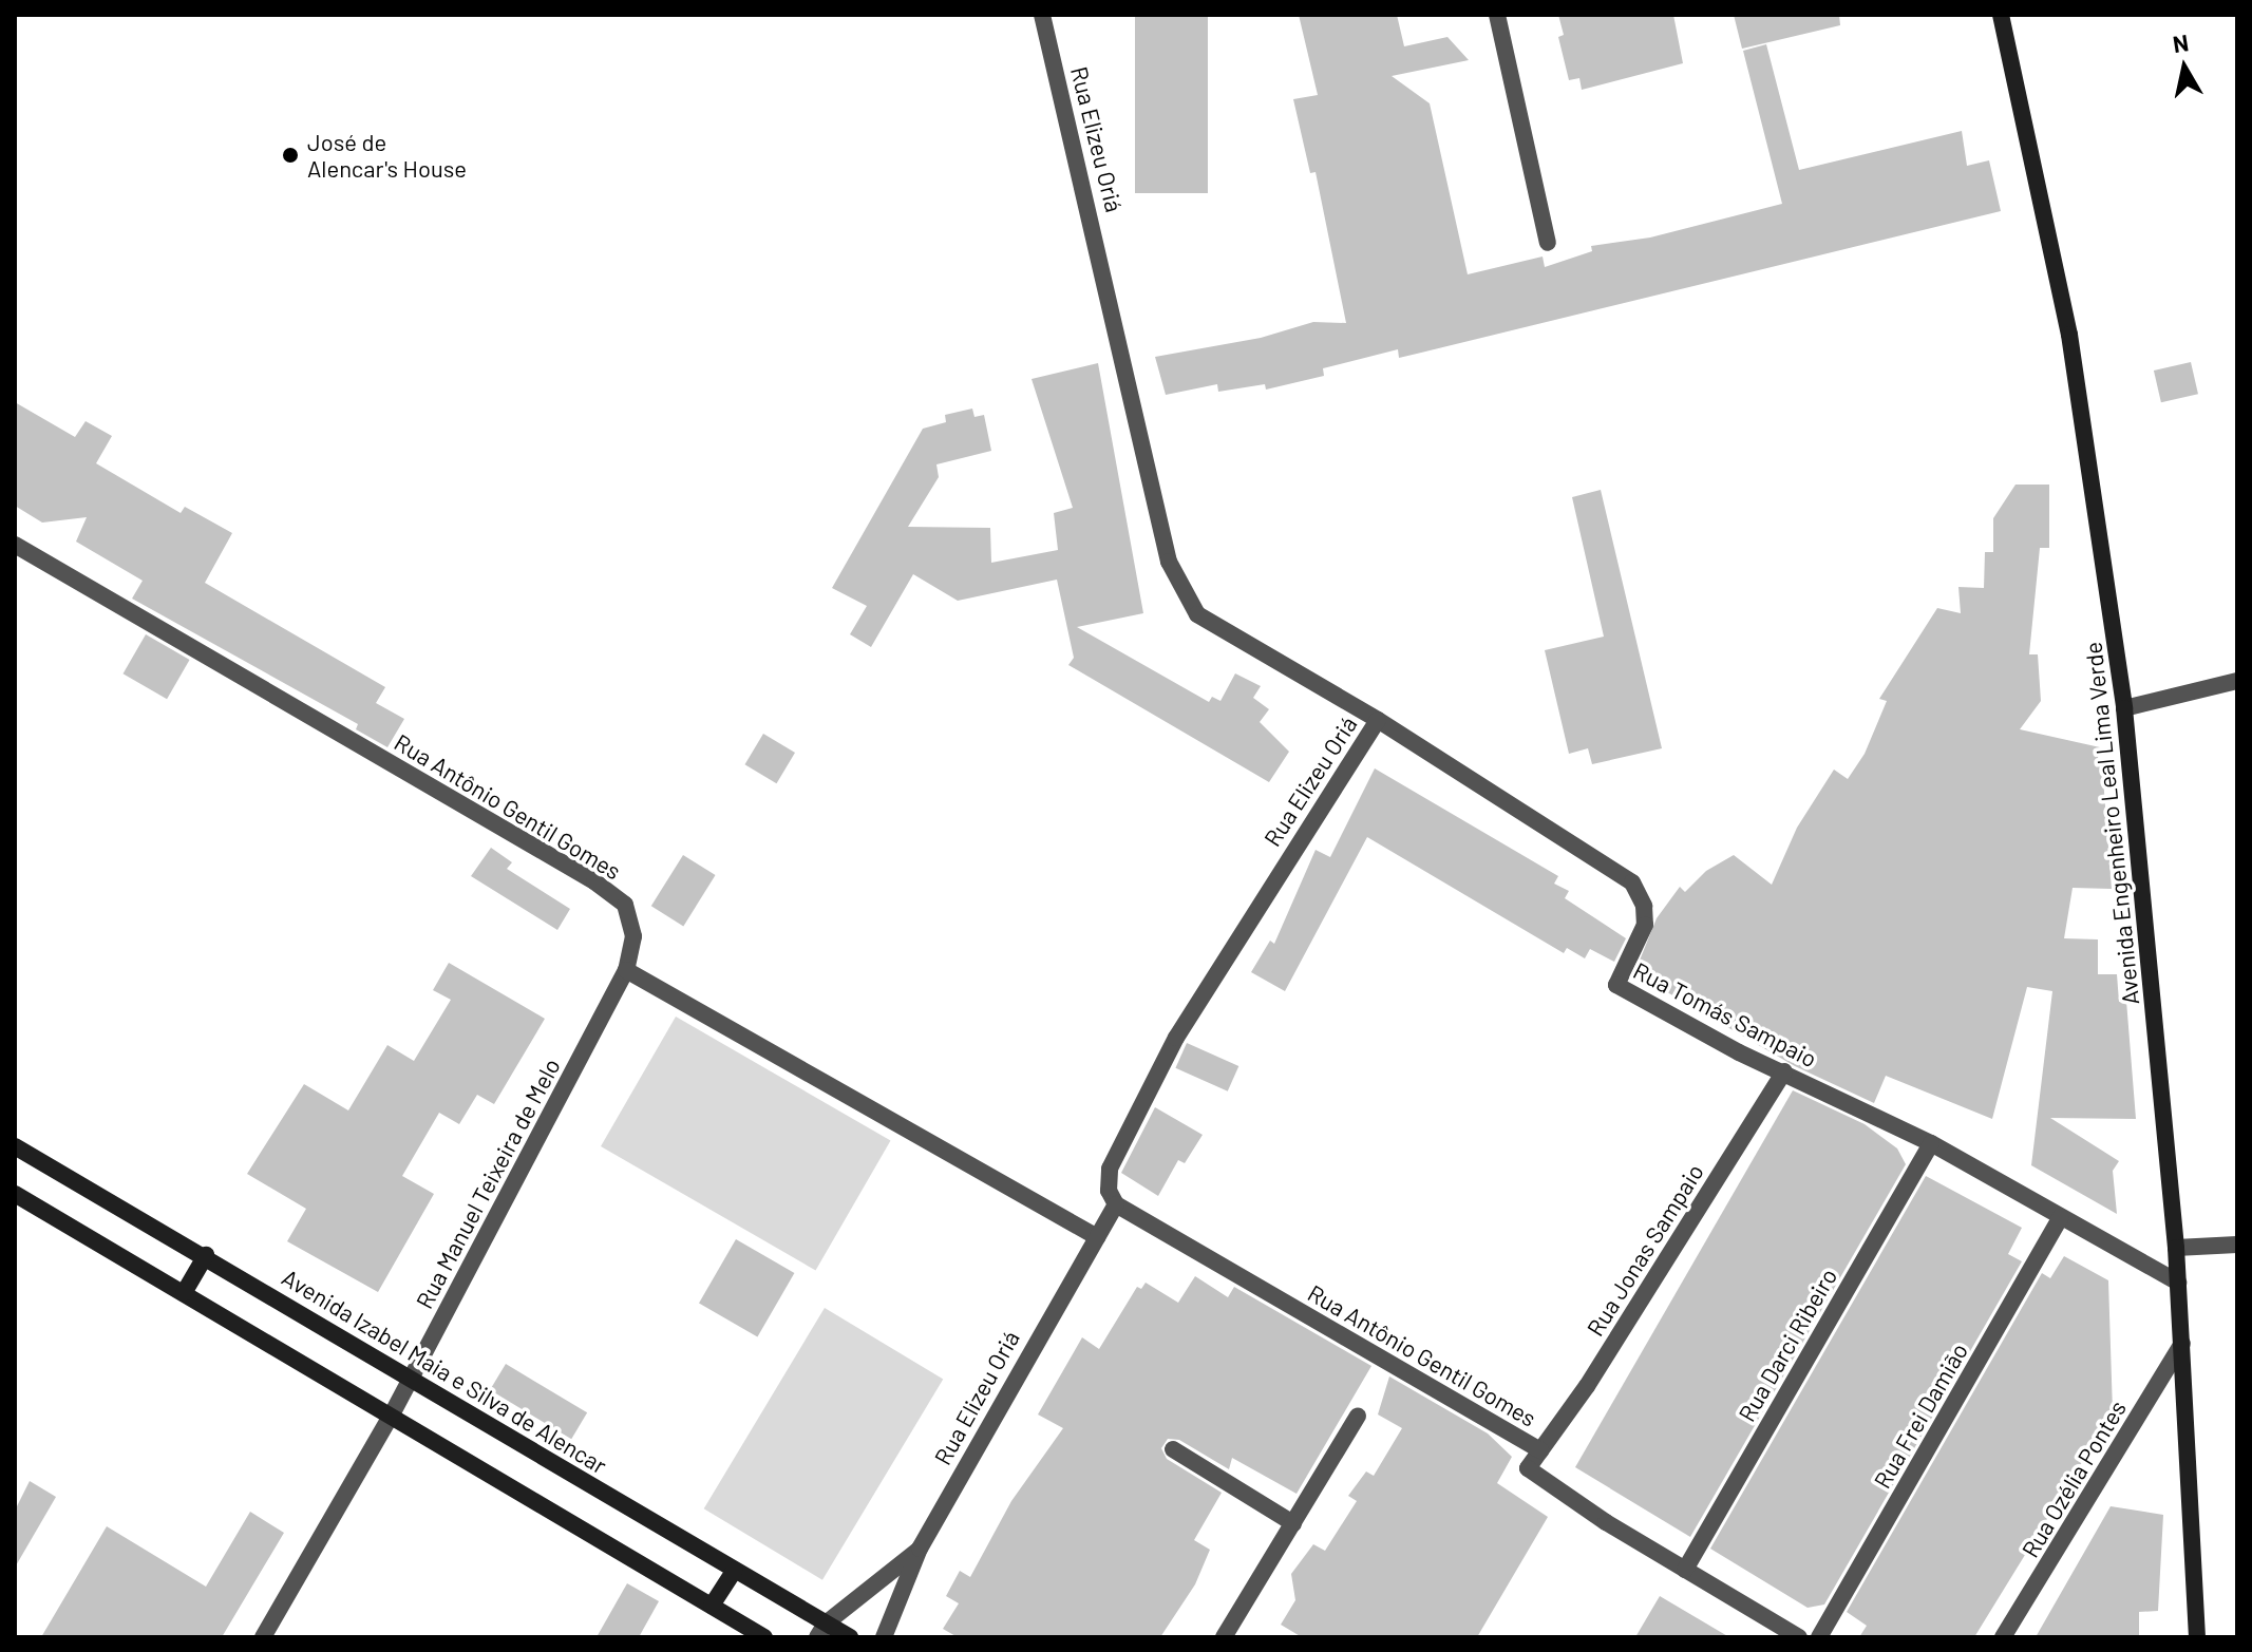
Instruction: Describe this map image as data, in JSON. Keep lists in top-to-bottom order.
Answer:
{
  "streets": {
    "street": [
      "Rua Elizeu Oriá",
      "Rua Antônio Gentil Gomes",
      "Avenida Engenheiro Leal Lima Verde",
      "Rua Tomás Sampaio",
      "Rua Manuel Teixeira de Melo",
      "Rua Jonas Sampaio",
      "Rua Darci Ribeiro",
      "Avenida Izabel Maia e Silva de Alencar",
      "Rua Frei Damião",
      "Rua Ozélia Pontes"
    ]
  },
  "crossings": [
    ["Rua Elizeu Oriá", "Rua Antônio Gentil Gomes"],
    ["Rua Elizeu Oriá", "Rua Tomás Sampaio"],
    ["Rua Elizeu Oriá", "Avenida Izabel Maia e Silva de Alencar"],
    ["Rua Antônio Gentil Gomes", "Rua Manuel Teixeira de Melo"],
    ["Rua Antônio Gentil Gomes", "Rua Jonas Sampaio"],
    ["Rua Antônio Gentil Gomes", "Rua Darci Ribeiro"],
    ["Avenida Engenheiro Leal Lima Verde", "Rua Tomás Sampaio"],
    ["Avenida Engenheiro Leal Lima Verde", "Rua Ozélia Pontes"],
    ["Rua Tomás Sampaio", "Rua Jonas Sampaio"],
    ["Rua Tomás Sampaio", "Rua Darci Ribeiro"],
    ["Rua Tomás Sampaio", "Rua Frei Damião"],
    ["Rua Manuel Teixeira de Melo", "Avenida Izabel Maia e Silva de Alencar"]
  ],
  "places": ["José de Alencar's House"],
  "north": "top"
}
